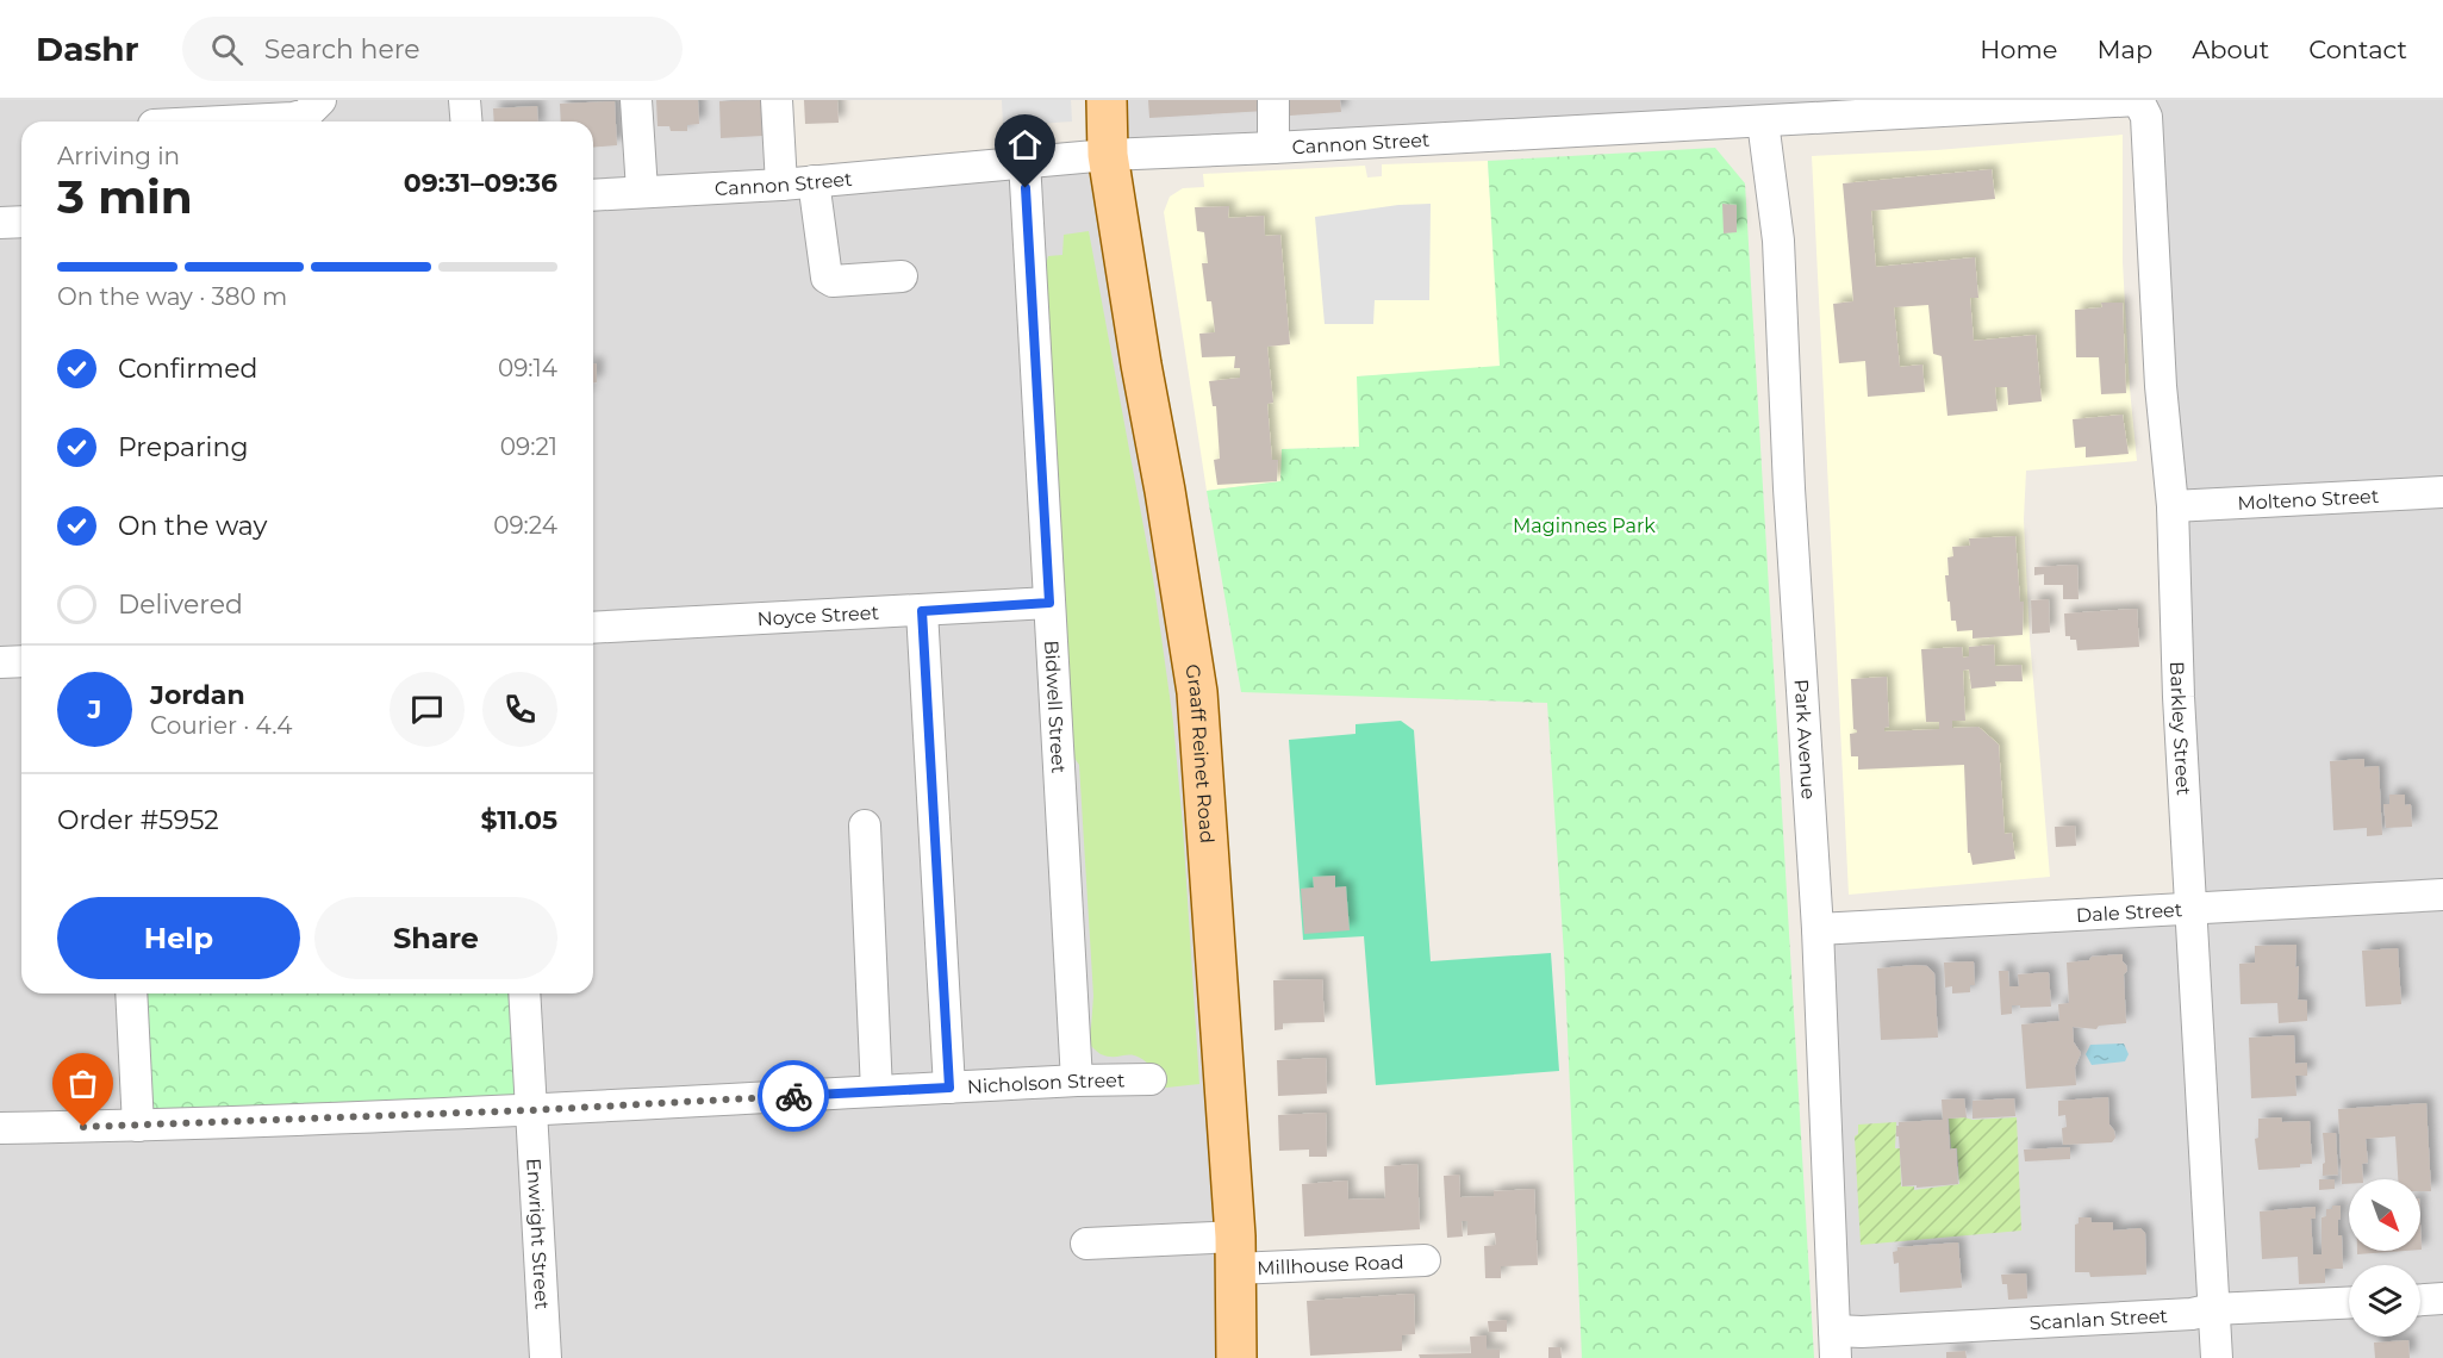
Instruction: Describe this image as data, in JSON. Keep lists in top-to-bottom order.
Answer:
{
  "streets": {
    "main road": ["Graaff Reinet Road"],
    "street": [
      "Cannon Street",
      "Molteno Street",
      "Noyce Street",
      "Bidwell Street",
      "Barkley Street",
      "Park Avenue",
      "Dale Street",
      "Nicholson Street",
      "Enwright Street",
      "Millhouse Road",
      "Scanlan Street"
    ]
  },
  "crossings": [
    ["Cannon Street", "Bidwell Street"],
    ["Cannon Street", "Barkley Street"],
    ["Cannon Street", "Park Avenue"],
    ["Cannon Street", "Graaff Reinet Road"],
    ["Molteno Street", "Barkley Street"],
    ["Noyce Street", "Bidwell Street"],
    ["Bidwell Street", "Nicholson Street"],
    ["Barkley Street", "Dale Street"],
    ["Barkley Street", "Scanlan Street"],
    ["Park Avenue", "Dale Street"],
    ["Park Avenue", "Scanlan Street"],
    ["Graaff Reinet Road", "Millhouse Road"],
    ["Nicholson Street", "Enwright Street"]
  ],
  "parks": ["Maginnes Park"],
  "north": "bottom right",
  "page": {
    "header": "Dashr",
    "search": "Search here",
    "nav": [
      "Home",
      "Map",
      "About",
      "Contact"
    ],
    "heading": ["3 min", "Arriving in", "09:31–09:36"],
    "panel": [
      "Jordan",
      "Courier · 4.4",
      "Order #5952",
      "$11.05"
    ],
    "bar": "On the way · 380 m",
    "list": [
      ["Confirmed", "09:14"],
      ["Preparing", "09:21"],
      ["On the way", "09:24"],
      "Delivered"
    ],
    "round": "J",
    "buttons": ["Help", "Share"]
  }
}
